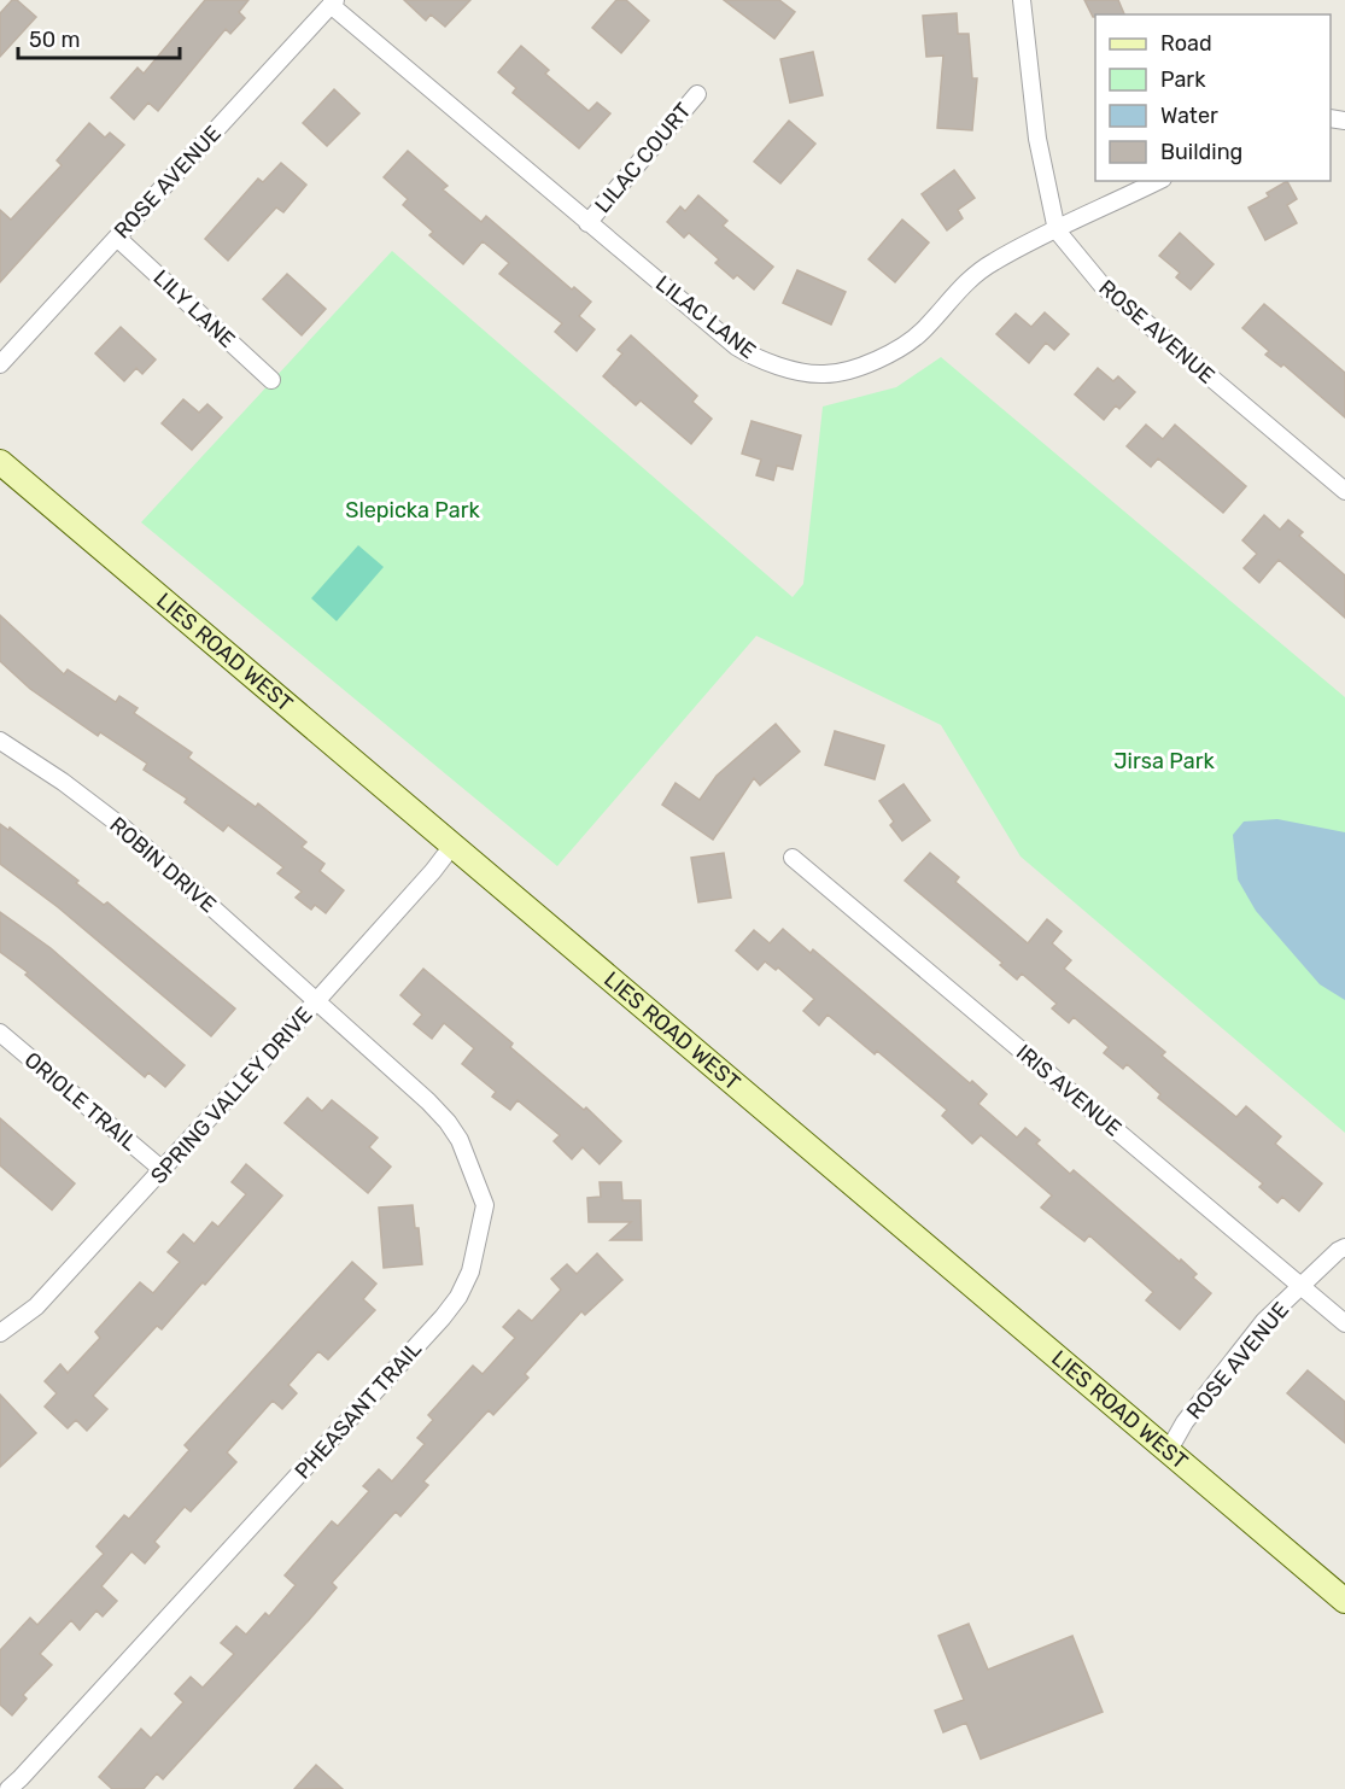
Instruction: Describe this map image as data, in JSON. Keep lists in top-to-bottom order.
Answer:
{
  "streets": {
    "street": [
      "LILAC COURT",
      "ROSE AVENUE",
      "LILY LANE",
      "LILAC LANE",
      "LIES ROAD WEST",
      "ROBIN DRIVE",
      "IRIS AVENUE",
      "SPRING VALLEY DRIVE",
      "ORIOLE TRAIL",
      "PHEASANT TRAIL"
    ]
  },
  "crossings": [
    ["LILAC COURT", "LILAC LANE"],
    ["ROSE AVENUE", "LILY LANE"],
    ["ROSE AVENUE", "LILAC LANE"],
    ["ROSE AVENUE", "LIES ROAD WEST"],
    ["ROSE AVENUE", "IRIS AVENUE"],
    ["LIES ROAD WEST", "SPRING VALLEY DRIVE"],
    ["ROBIN DRIVE", "SPRING VALLEY DRIVE"],
    ["ROBIN DRIVE", "PHEASANT TRAIL"],
    ["SPRING VALLEY DRIVE", "ORIOLE TRAIL"],
    ["SPRING VALLEY DRIVE", "PHEASANT TRAIL"]
  ],
  "parks": ["Slepicka Park", "Jirsa Park"],
  "legend": [
    "Road",
    "Park",
    "Water",
    "Building"
  ],
  "scale_bar": "50 m"
}
